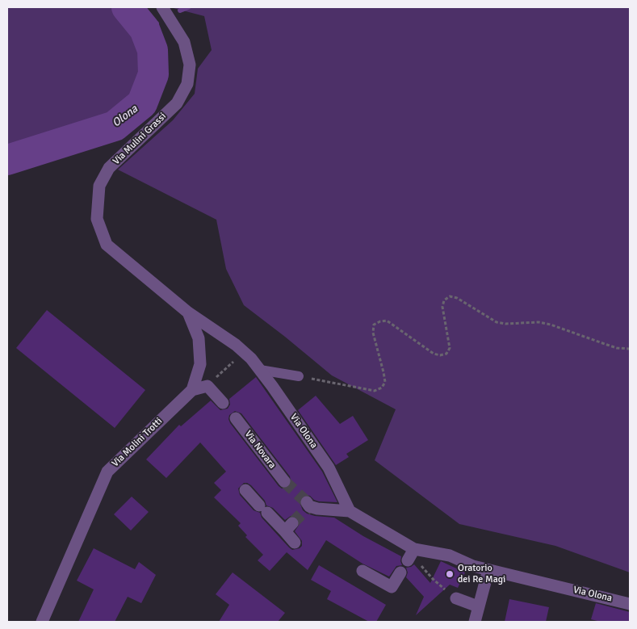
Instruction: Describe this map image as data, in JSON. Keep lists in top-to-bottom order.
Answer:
{
  "streets": {
    "street": [
      "Via Mulini Grassi",
      "Via Olona",
      "Via Molini Trotti",
      "Via Novara"
    ]
  },
  "crossings": [
    ["Via Mulini Grassi", "Via Olona"],
    ["Via Mulini Grassi", "Via Molini Trotti"],
    ["Via Olona", "Via Molini Trotti"]
  ],
  "water": ["Olona"],
  "places": ["Oratorio dei Re Magi"]
}
